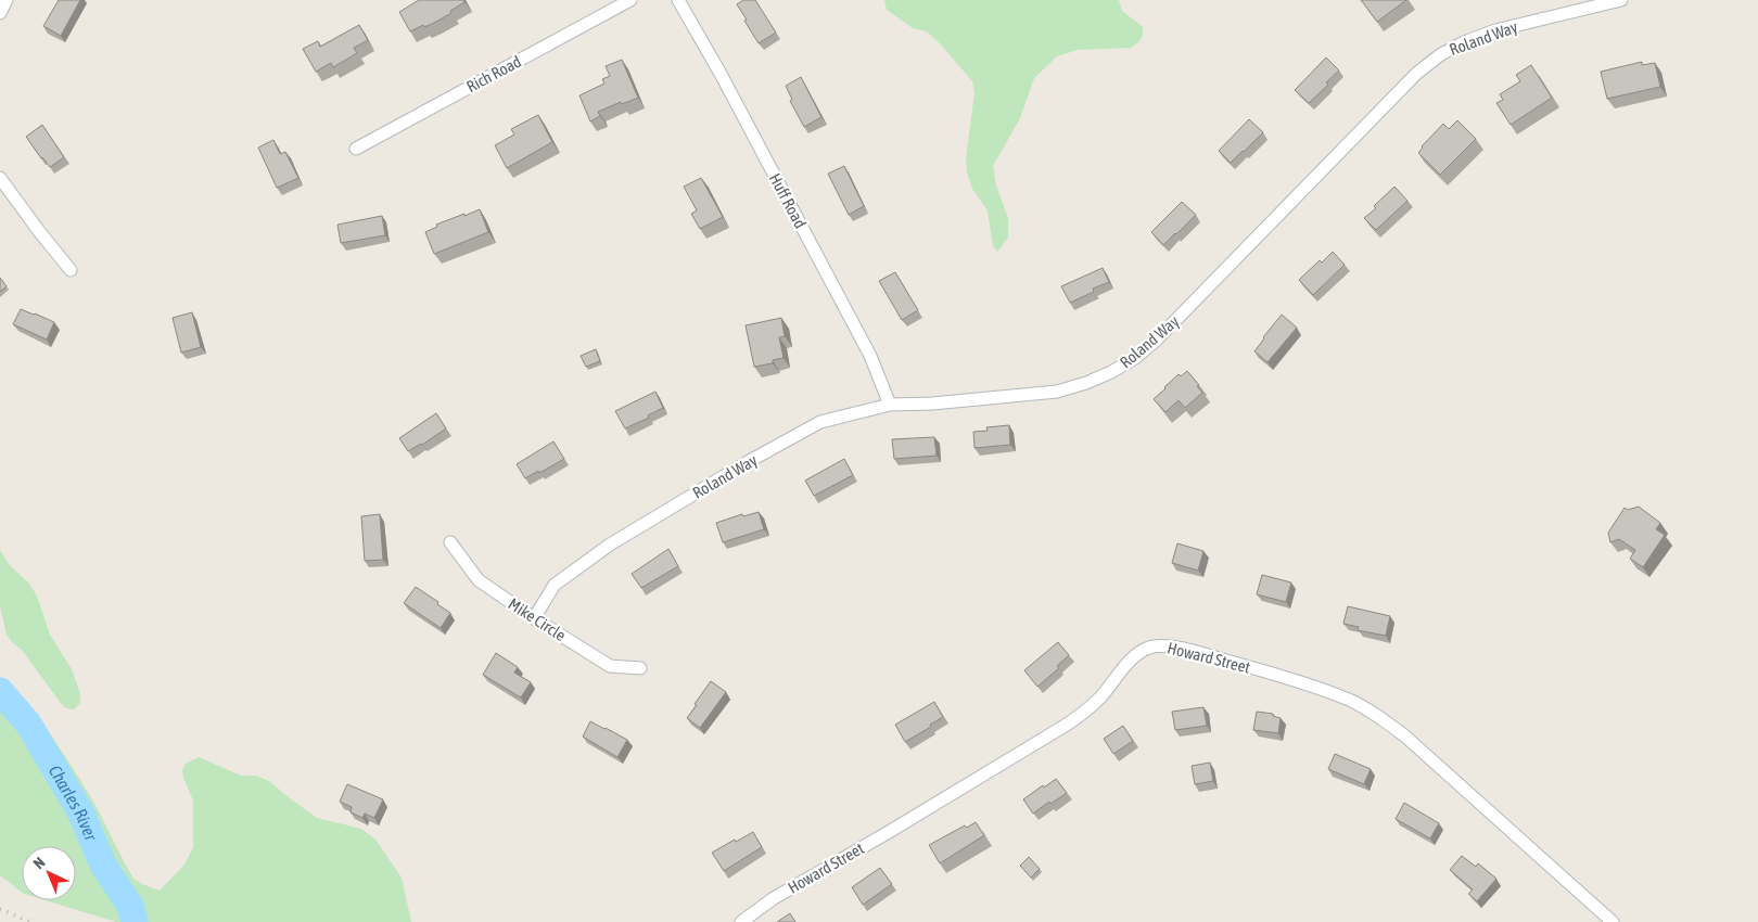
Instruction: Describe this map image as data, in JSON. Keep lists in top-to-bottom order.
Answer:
{
  "streets": {
    "street": [
      "Roland Way",
      "Rich Road",
      "Huff Road",
      "Mike Circle",
      "Howard Street"
    ]
  },
  "crossings": [
    ["Roland Way", "Huff Road"],
    ["Roland Way", "Mike Circle"]
  ],
  "water": ["Charles River"],
  "north": "top left"
}
